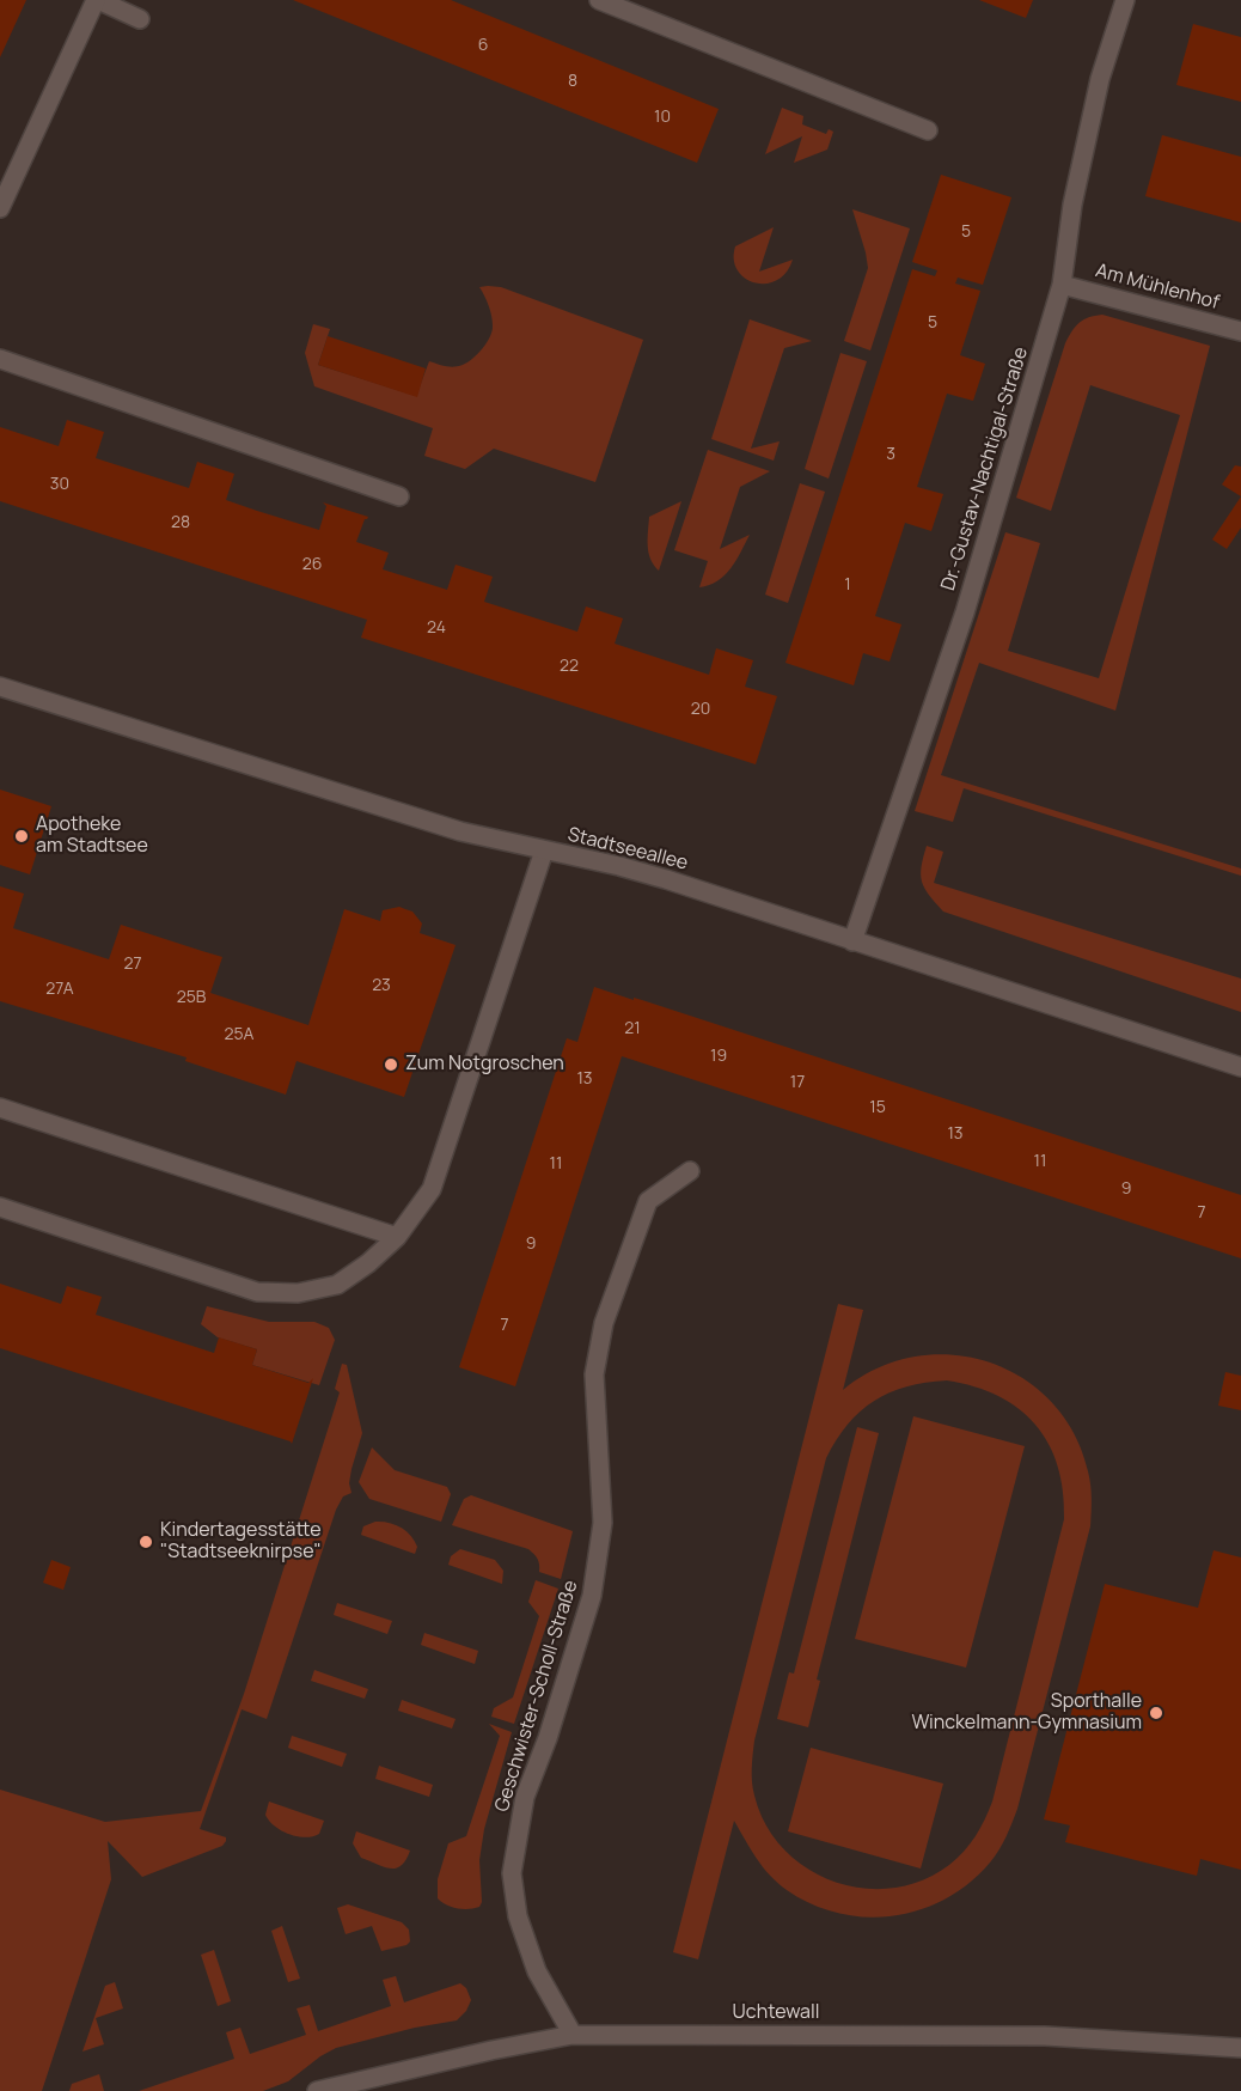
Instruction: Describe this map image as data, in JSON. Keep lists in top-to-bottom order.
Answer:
{
  "streets": {
    "street": [
      "Am Mühlenhof",
      "Dr.-Gustav-Nachtigal-Straße",
      "Stadtseeallee",
      "Geschwister-Scholl-Straße",
      "Uchtewall"
    ]
  },
  "crossings": [
    ["Am Mühlenhof", "Dr.-Gustav-Nachtigal-Straße"],
    ["Dr.-Gustav-Nachtigal-Straße", "Stadtseeallee"],
    ["Geschwister-Scholl-Straße", "Uchtewall"]
  ],
  "places": [
    "Apotheke am Stadtsee",
    "Zum Notgroschen",
    "Kindertagesstätte \"Stadtseeknirpse\"",
    "Sporthalle Winckelmann-Gymnasium"
  ],
  "house_numbers": [
    "6",
    "8",
    "10",
    "5",
    "5",
    "3",
    "30",
    "28",
    "26",
    "1",
    "24",
    "22",
    "20",
    "27",
    "23",
    "27A",
    "25B",
    "21",
    "25A",
    "19",
    "13",
    "17",
    "15",
    "13",
    "11",
    "11",
    "9",
    "7",
    "9",
    "7"
  ]
}
